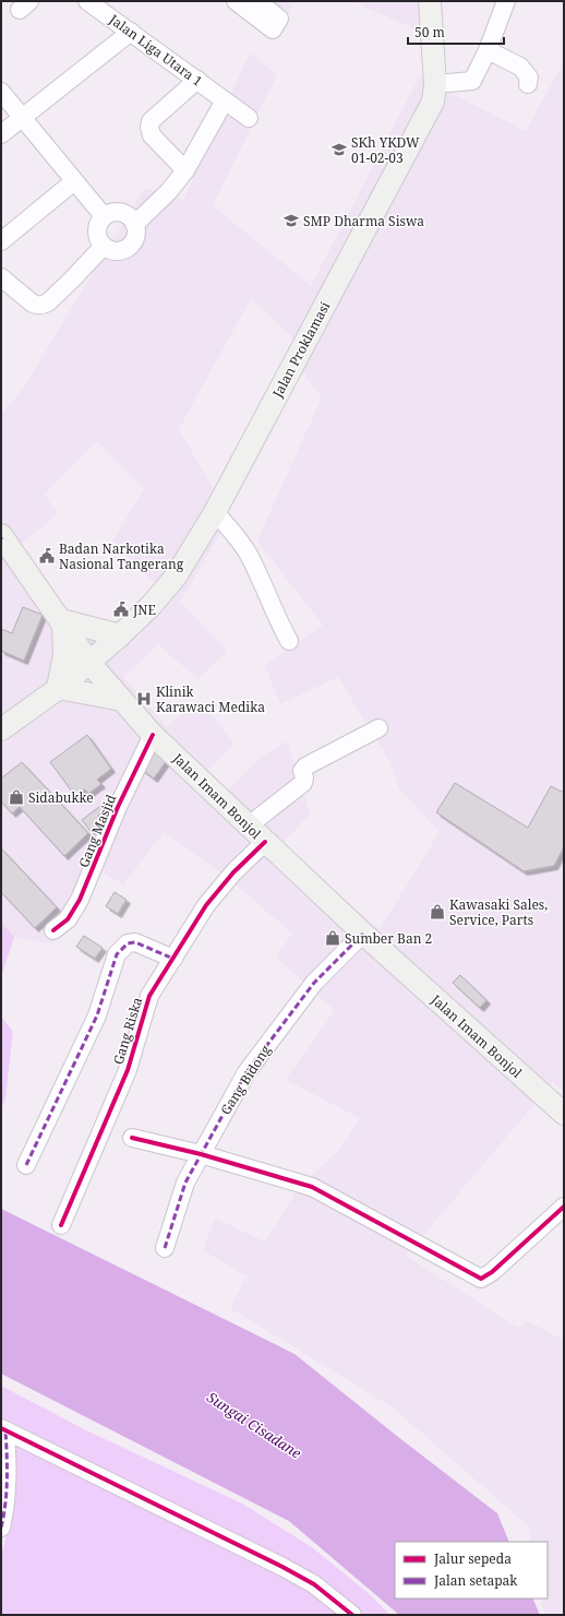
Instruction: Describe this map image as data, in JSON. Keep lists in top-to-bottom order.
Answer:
{
  "streets": {
    "main road": ["Jalan Proklamasi", "Jalan Imam Bonjol"],
    "street": [
      "Jalan Liga Utara 1",
      "Gang Masjid",
      "Gang Riska",
      "Gang Bidong"
    ]
  },
  "crossings": [
    ["Jalan Proklamasi", "Jalan Imam Bonjol"],
    ["Jalan Imam Bonjol", "Gang Masjid"],
    ["Jalan Imam Bonjol", "Gang Riska"],
    ["Jalan Imam Bonjol", "Gang Bidong"]
  ],
  "water": ["Sungai Cisadane"],
  "places": {
    "school or university": ["SKh YKDW 01-02-03", "SMP Dharma Siswa"],
    "public building": ["Badan Narkotika Nasional Tangerang", "JNE"],
    "hospital": ["Klinik Karawaci Medika"],
    "shop": ["Sidabukke", "Kawasaki Sales, Service, Parts", "Sumber Ban 2"]
  },
  "legend": ["Jalur sepeda", "Jalan setapak"],
  "scale_bar": "50 m"
}
